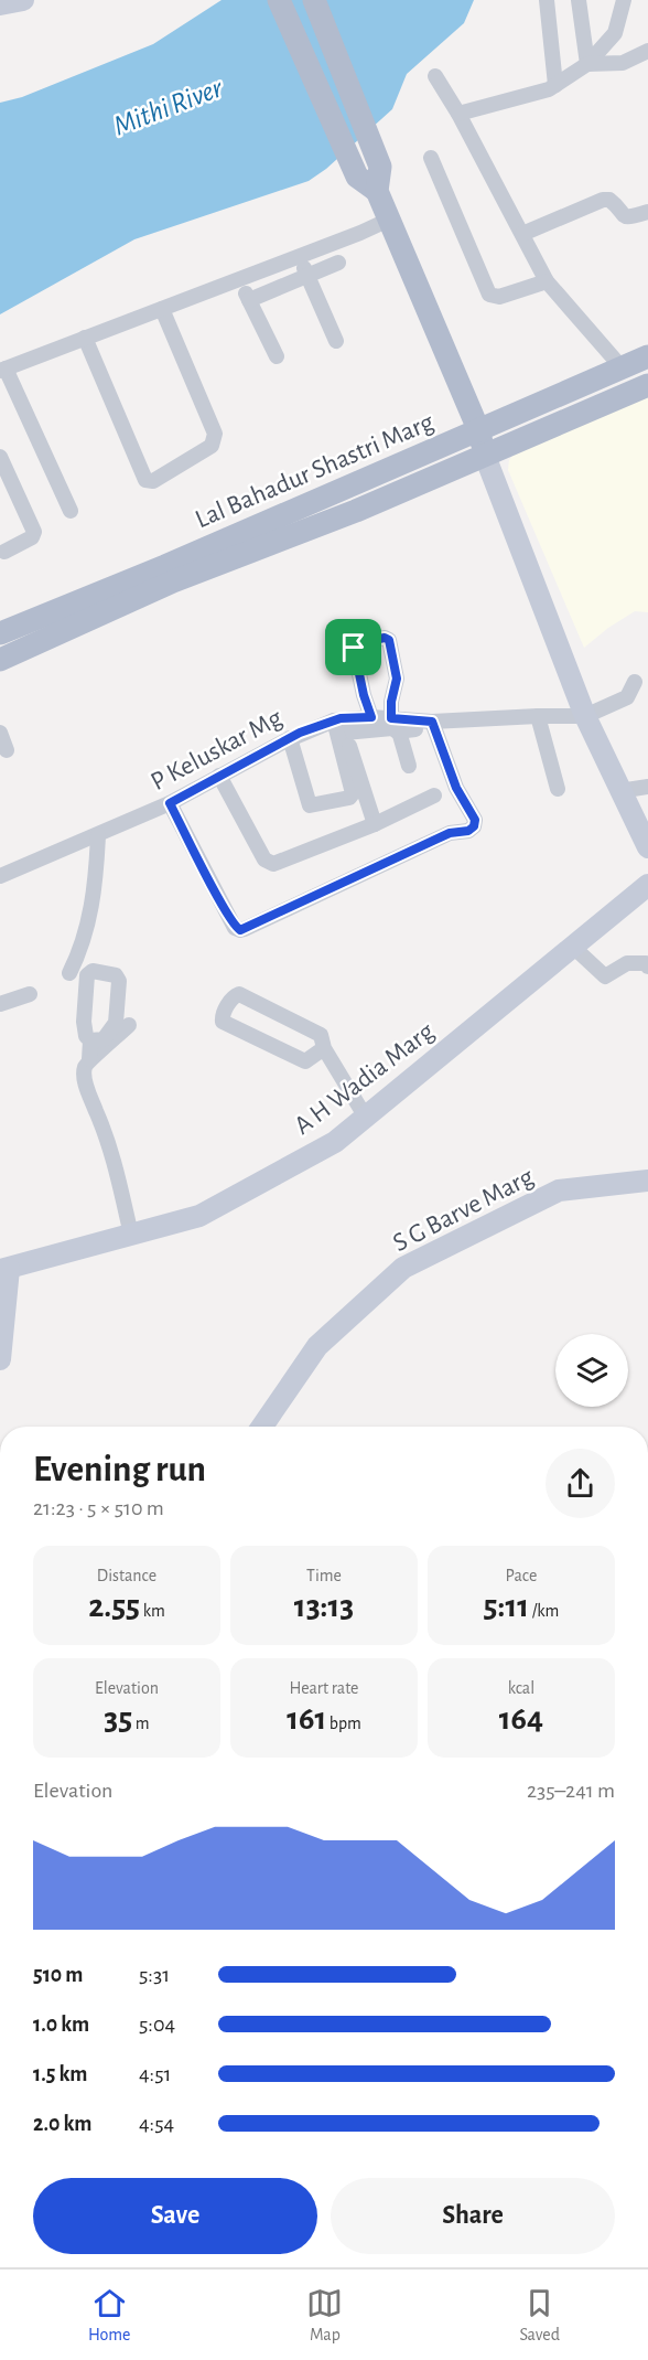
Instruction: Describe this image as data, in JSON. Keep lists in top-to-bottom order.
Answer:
{
  "streets": {
    "main road": ["Lal Bahadur Shastri Marg"],
    "street": ["P Keluskar Mg", "A H Wadia Marg", "S G Barve Marg"]
  },
  "water": ["Mithi River"],
  "page": {
    "heading": ["Evening run", "21:23 · 5 × 510 m"],
    "stats": [
      ["Distance", "2.55 km"],
      ["Time", "13:13"],
      ["Pace", "5:11 /km"],
      ["Elevation", "35 m"],
      ["Heart rate", "161 bpm"],
      ["kcal", "164"]
    ],
    "chart": ["Elevation", "235–241 m"],
    "list": [
      {
        "name": "510 m",
        "note": "5:31"
      },
      {
        "name": "1.0 km",
        "note": "5:04"
      },
      {
        "name": "1.5 km",
        "note": "4:51"
      },
      {
        "name": "2.0 km",
        "note": "4:54"
      }
    ],
    "buttons": ["Save", "Share"],
    "tabs": ["Home", "Map", "Saved"]
  }
}
